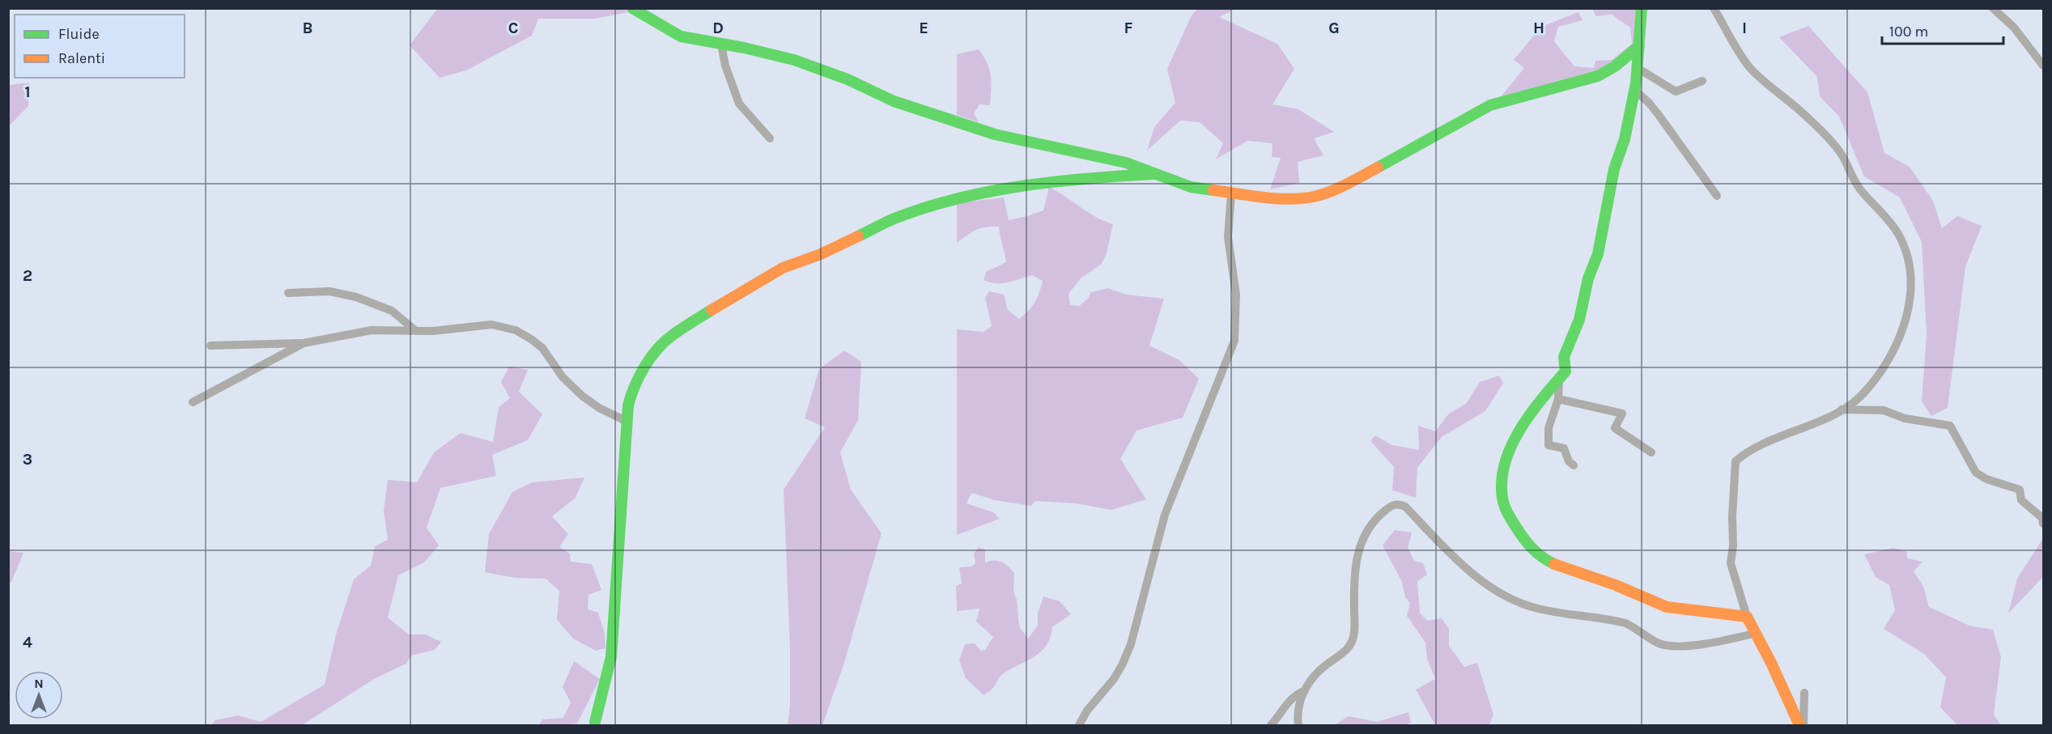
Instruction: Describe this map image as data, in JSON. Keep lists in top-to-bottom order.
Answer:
{
  "legend": ["Fluide", "Ralenti"],
  "scale_bar": "100 m",
  "north": "top",
  "grid": {
    "columns": [
      "B",
      "C",
      "D",
      "E",
      "F",
      "G",
      "H",
      "I"
    ],
    "rows": [
      "1",
      "2",
      "3",
      "4"
    ]
  }
}
